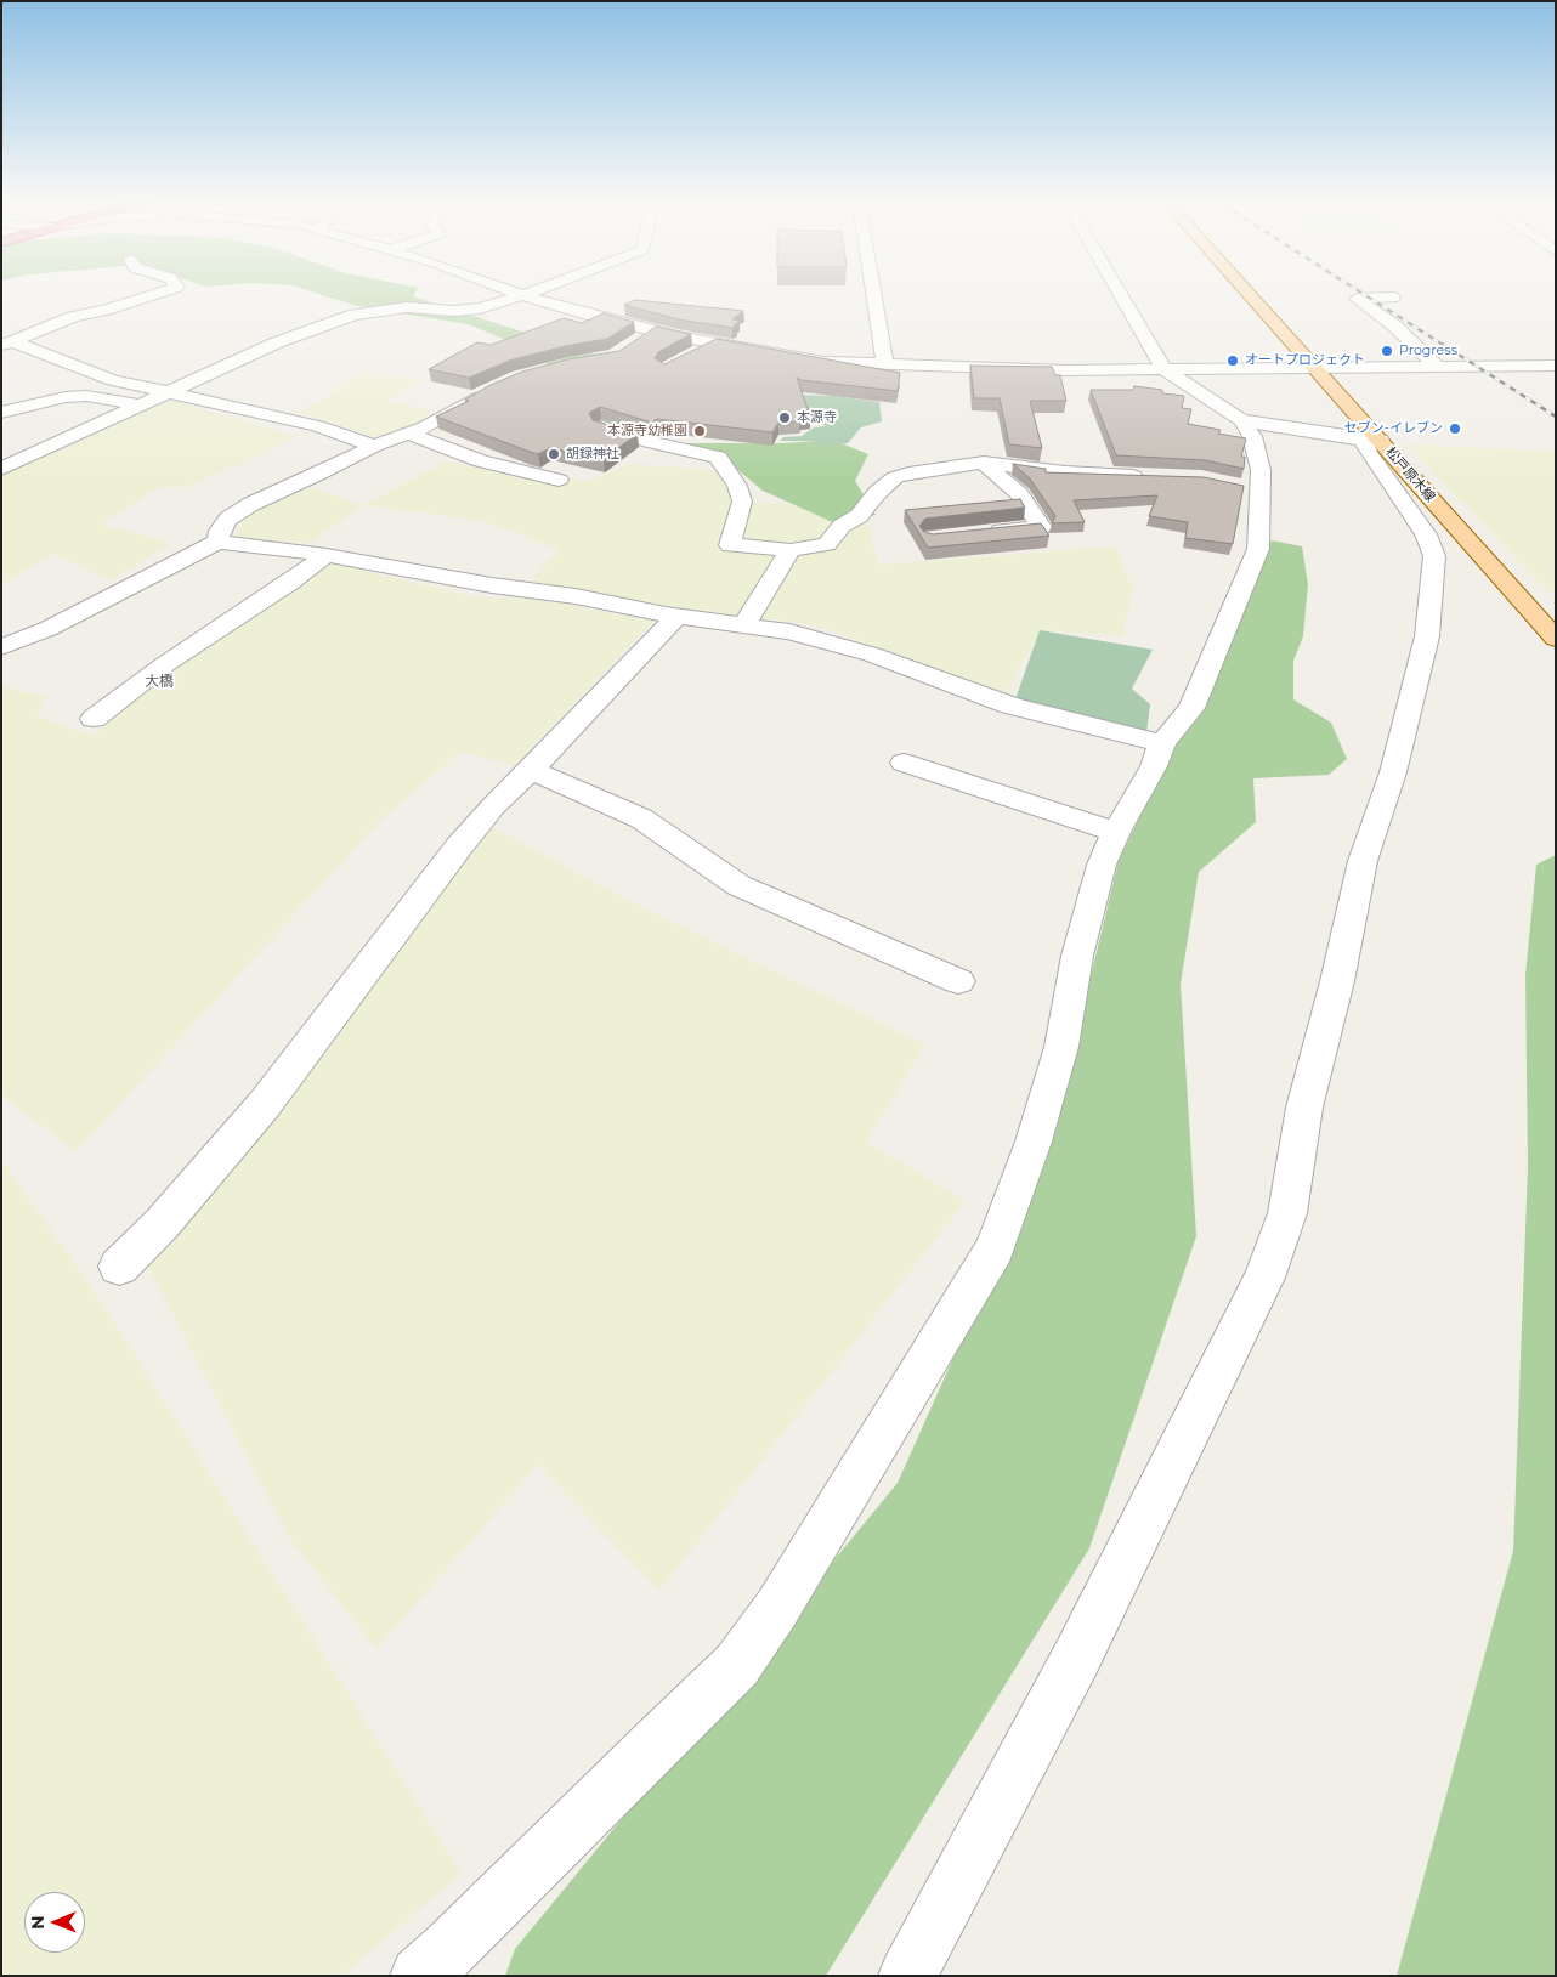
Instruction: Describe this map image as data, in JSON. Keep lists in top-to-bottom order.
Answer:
{
  "streets": {
    "main road": ["松戸原木線"]
  },
  "districts": ["大橋"],
  "places": [
    "Progress",
    "オートプロジェクト",
    "本源寺",
    "セブン-イレブン",
    "本源寺幼稚園",
    "胡録神社"
  ],
  "north": "left"
}
